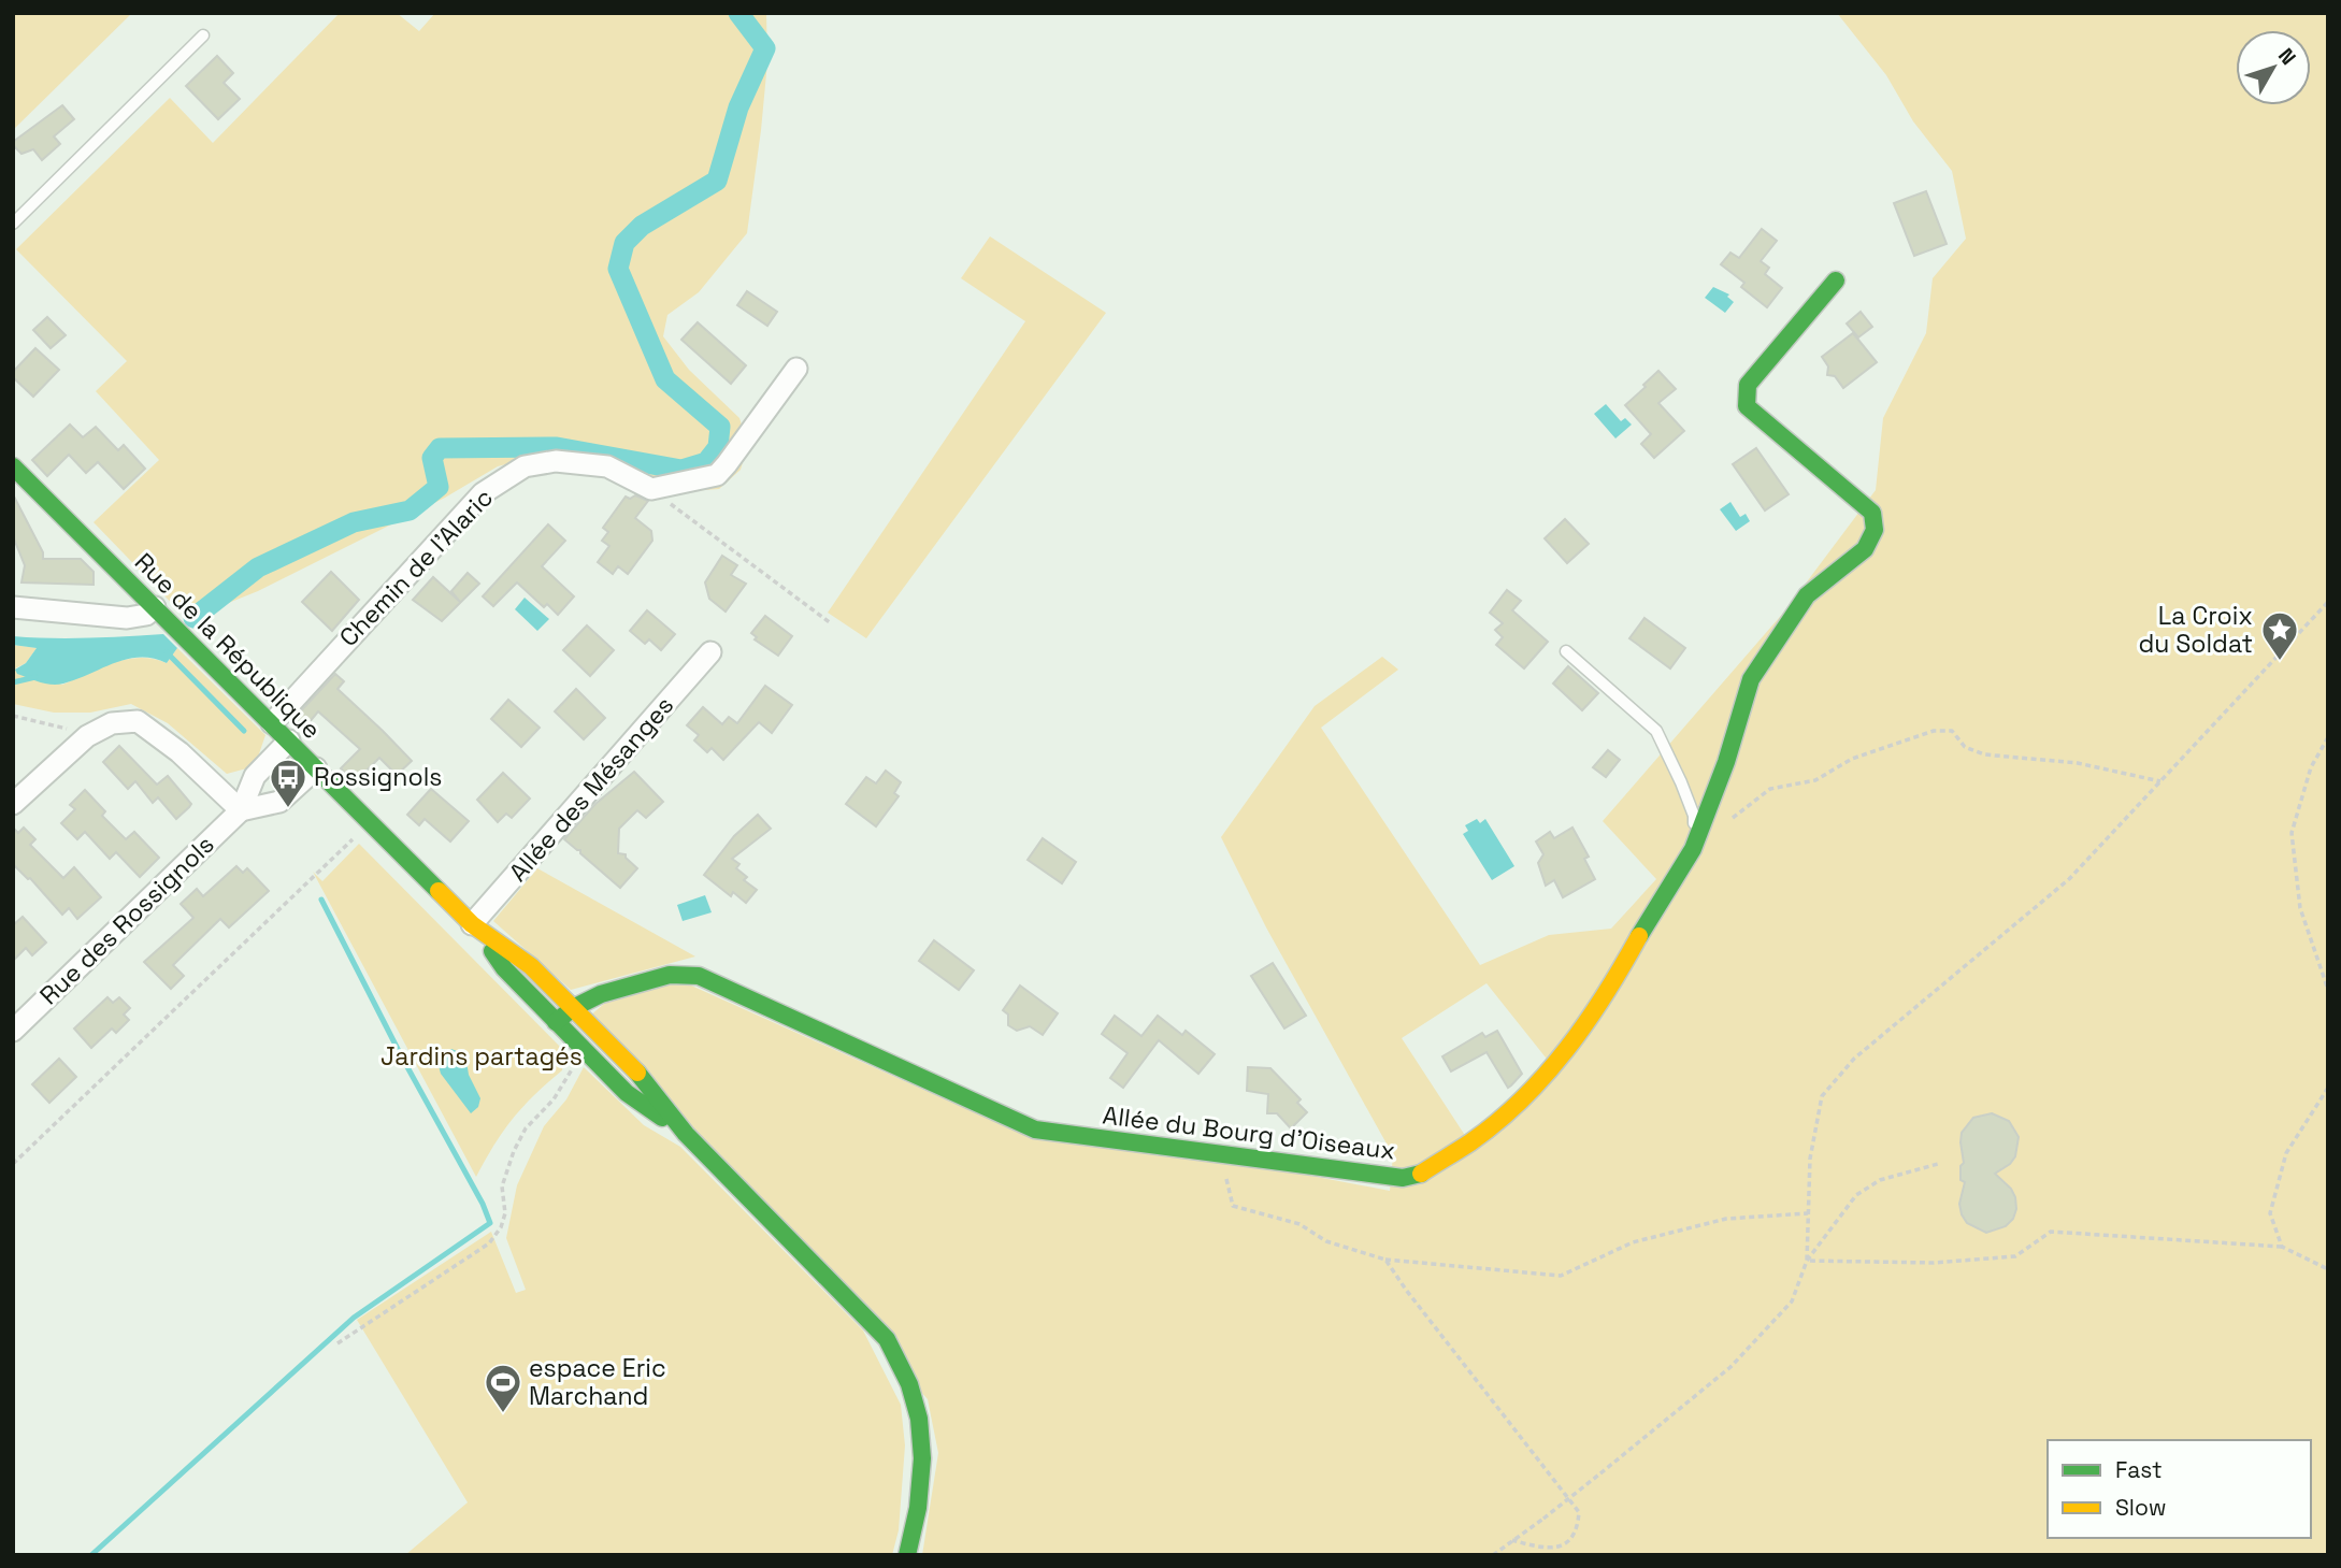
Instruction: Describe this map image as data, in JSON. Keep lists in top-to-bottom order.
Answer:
{
  "streets": {
    "street": [
      "Chemin de l'Alaric",
      "Rue de la République",
      "Allée des Mésanges",
      "Rue des Rossignols",
      "Allée du Bourg d'Oiseaux"
    ]
  },
  "crossings": [
    ["Chemin de l'Alaric", "Rue de la République"],
    ["Rue de la République", "Allée des Mésanges"],
    ["Rue de la République", "Rue des Rossignols"]
  ],
  "parks": ["Jardins partagés"],
  "places": {
    "place": ["La Croix du Soldat"],
    "bus stop": ["Rossignols"],
    "sports": ["espace Eric Marchand"]
  },
  "legend": ["Fast", "Slow"],
  "north": "top right"
}
